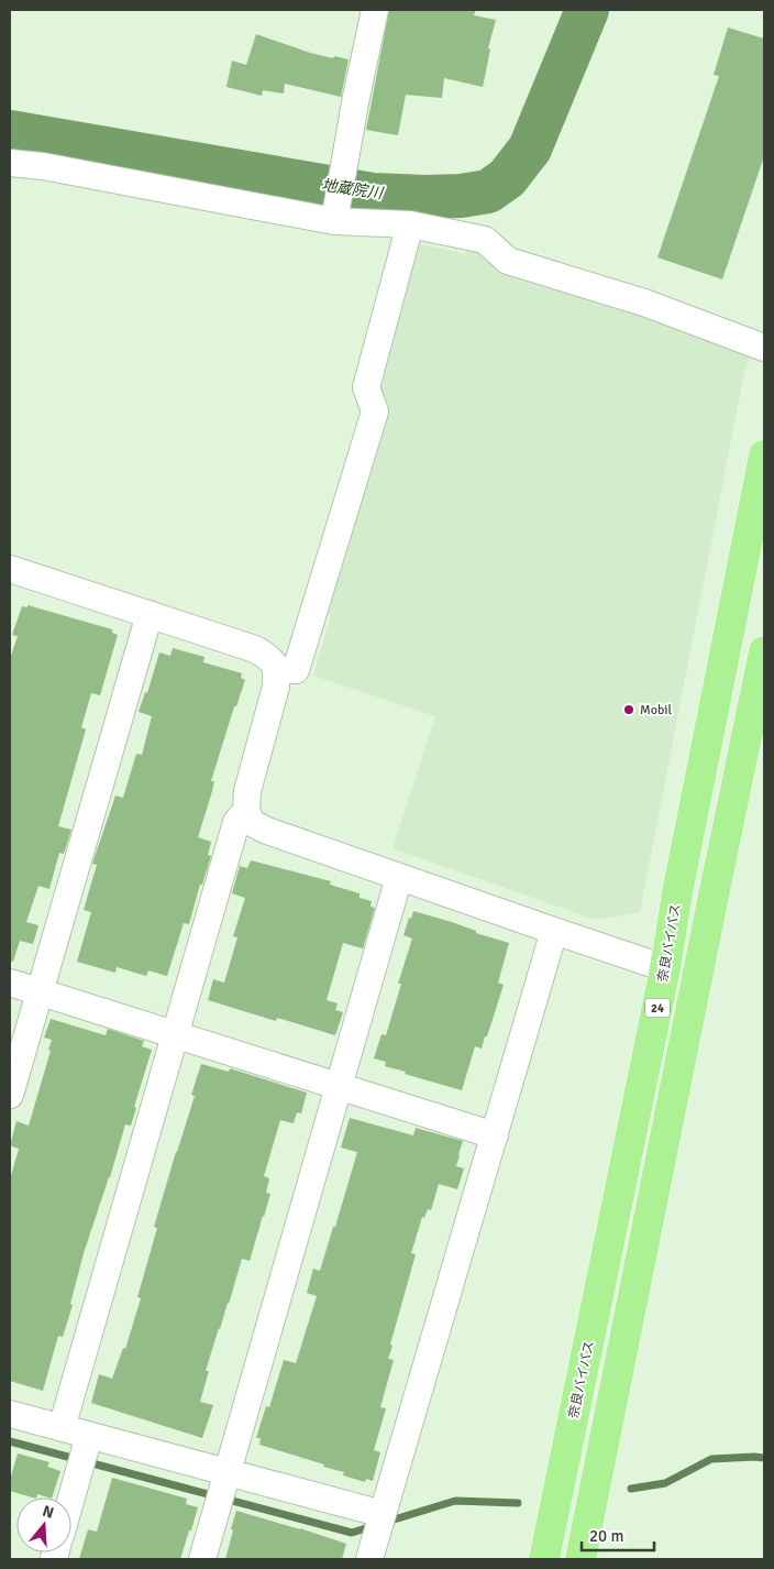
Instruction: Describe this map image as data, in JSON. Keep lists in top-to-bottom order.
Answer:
{
  "streets": {
    "highway": ["奈良バイパス", "24"]
  },
  "water": ["地蔵院川"],
  "places": ["Mobil"],
  "scale_bar": "20 m",
  "north": "top"
}
